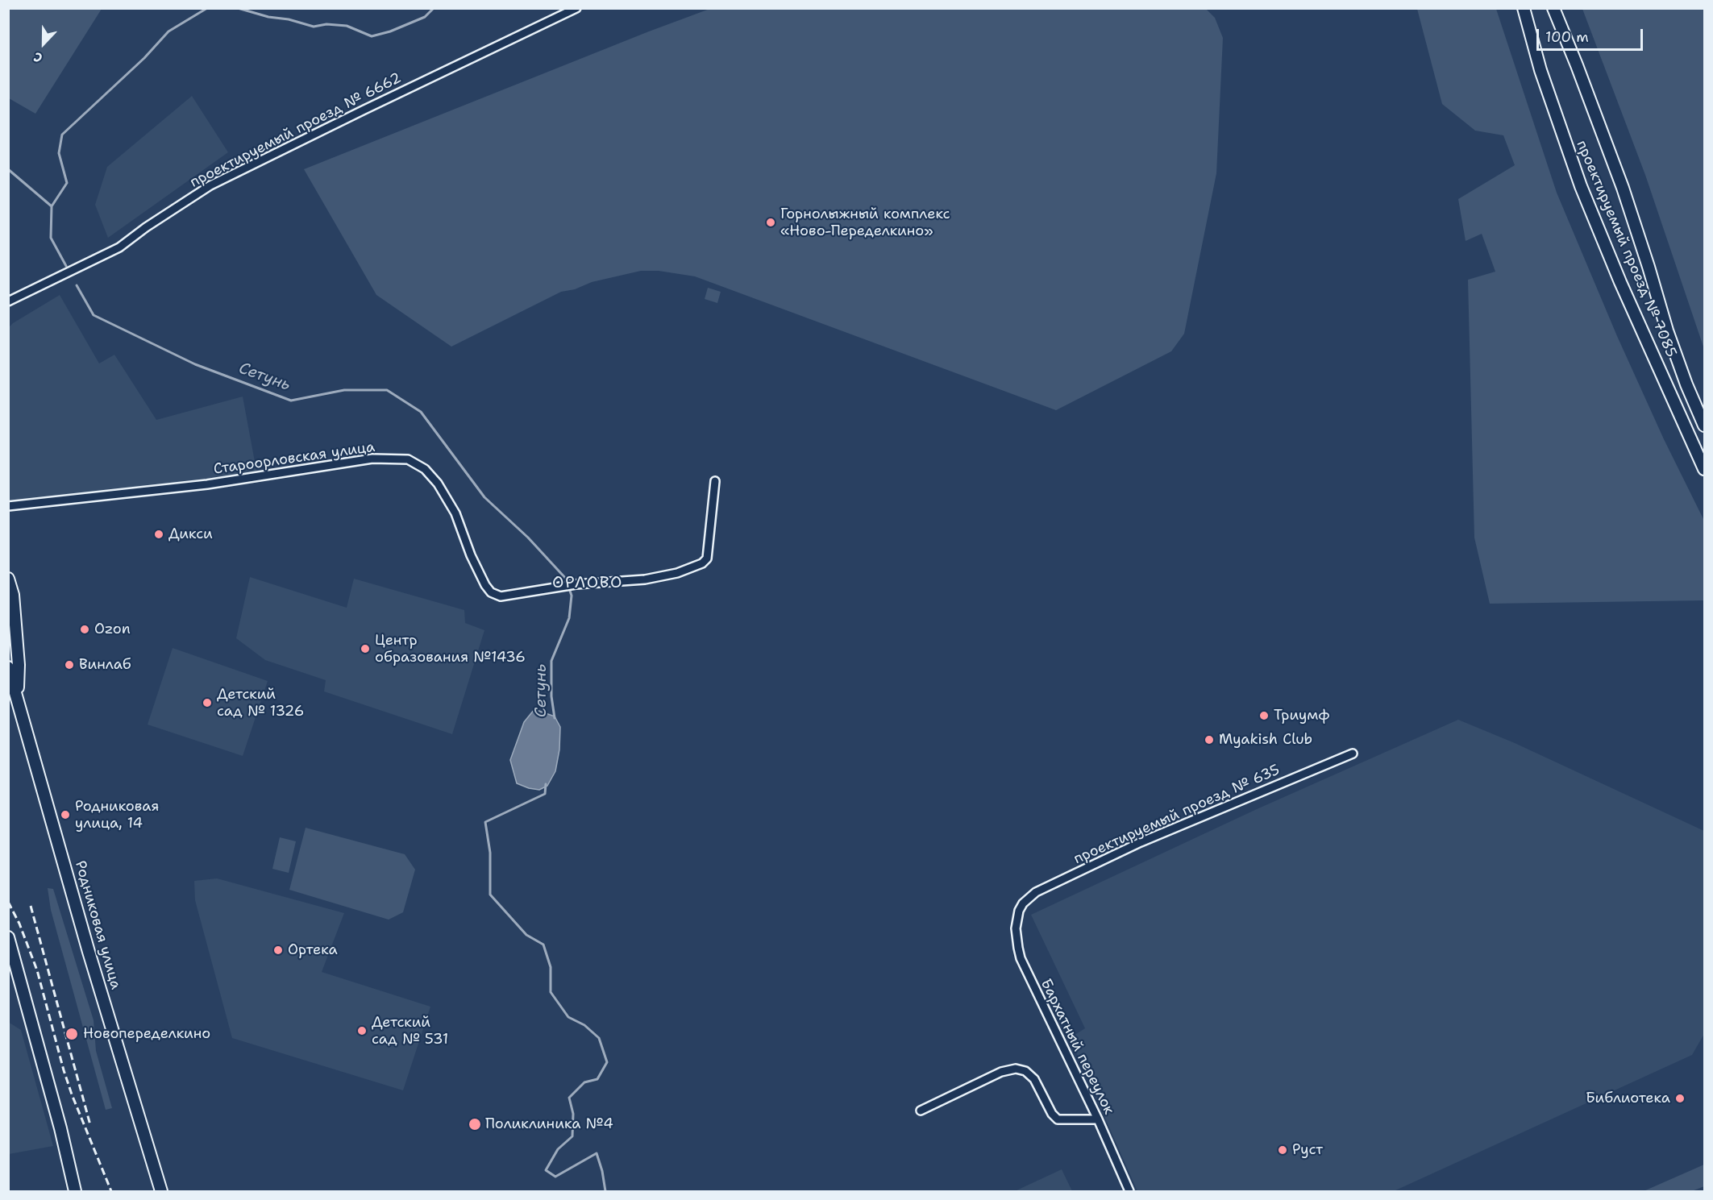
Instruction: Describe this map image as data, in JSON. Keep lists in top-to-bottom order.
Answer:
{
  "streets": {
    "main road": ["проектируемый проезд № 7085", "Родниковая улица"],
    "street": [
      "проектируемый проезд № 6662",
      "Староорловская улица",
      "проектируемый проезд № 635",
      "Бархатный переулок"
    ]
  },
  "crossings": [
    ["проектируемый проезд № 635", "Бархатный переулок"]
  ],
  "districts": ["ОРЛОВО"],
  "water": ["Сетунь"],
  "places": [
    "Горнолыжный комплекс «Ново-Переделкино»",
    "Дикси",
    "Ozon",
    "Центр образования №1436",
    "Винлаб",
    "Детский сад № 1326",
    "Триумф",
    "Myakish Club",
    "Родниковая улица, 14",
    "Ортека",
    "Детский сад № 531",
    "Новопеределкино",
    "Библиотека",
    "Поликлиника №4",
    "Руст"
  ],
  "scale_bar": "100 m",
  "north": "bottom"
}
